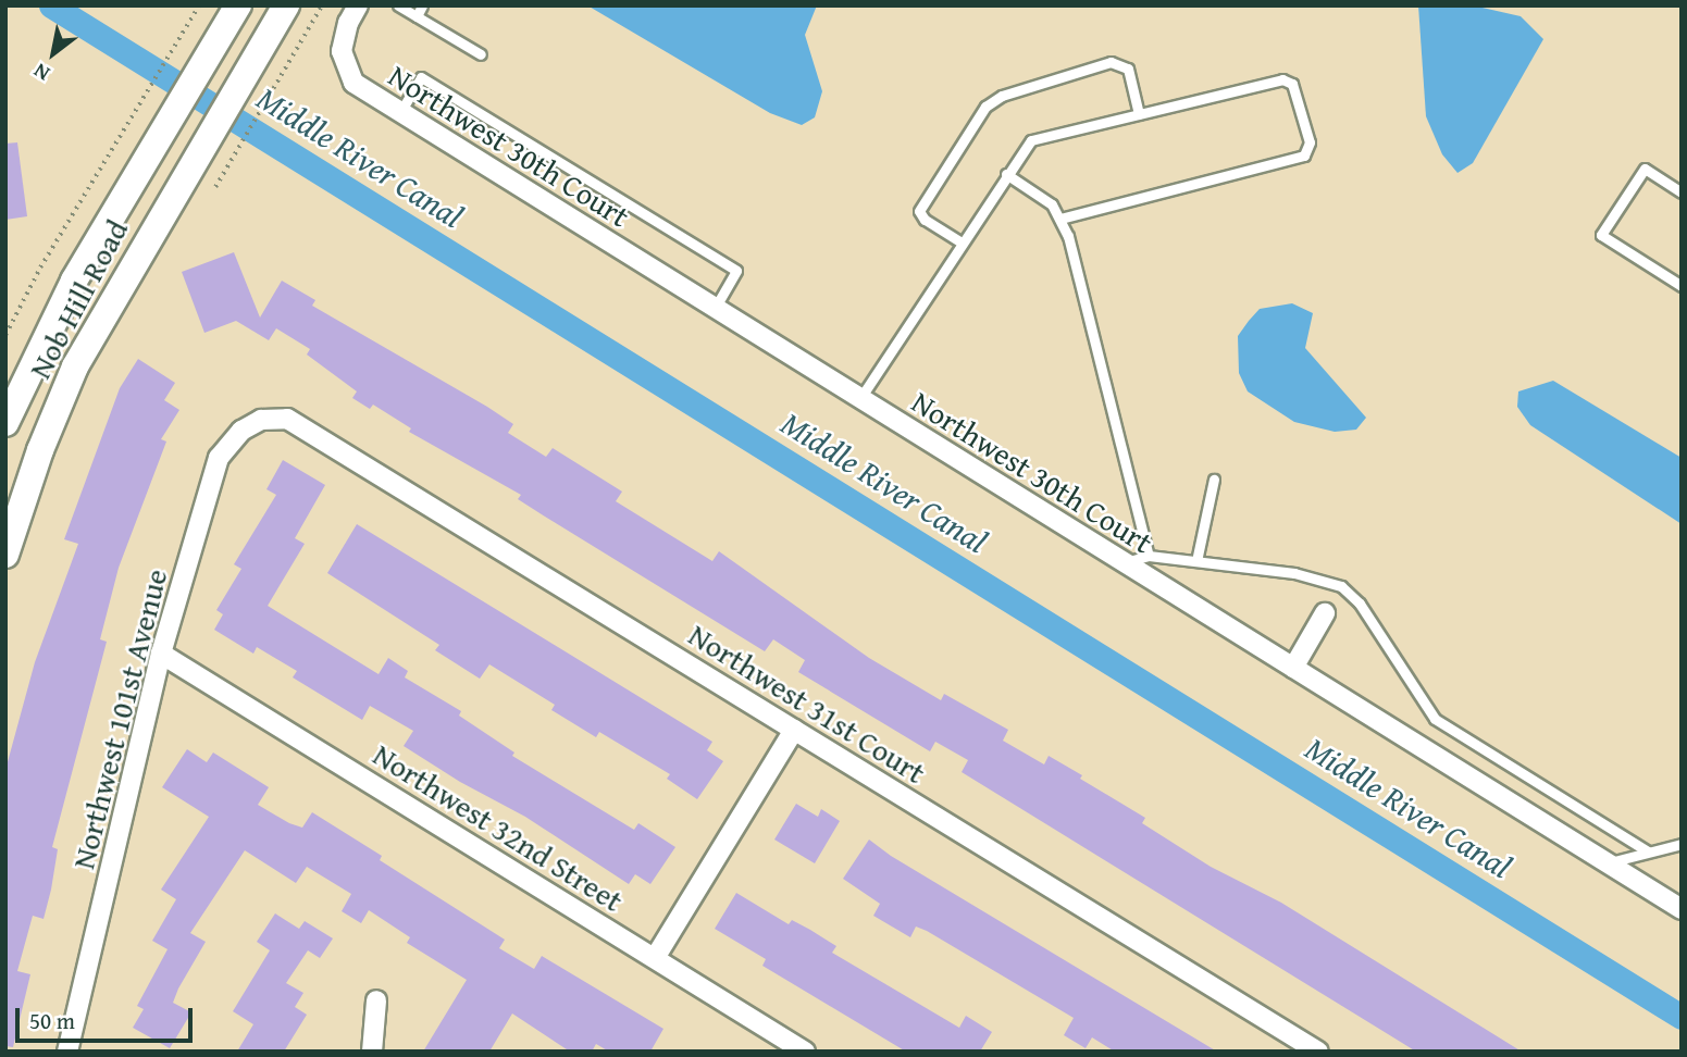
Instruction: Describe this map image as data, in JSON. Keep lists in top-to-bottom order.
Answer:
{
  "streets": {
    "main road": ["Nob Hill Road"],
    "street": [
      "Northwest 30th Court",
      "Northwest 31st Court",
      "Northwest 101st Avenue",
      "Northwest 32nd Street"
    ]
  },
  "crossings": [
    ["Northwest 31st Court", "Northwest 101st Avenue"],
    ["Northwest 101st Avenue", "Northwest 32nd Street"]
  ],
  "water": ["Middle River Canal"],
  "scale_bar": "50 m",
  "north": "bottom left"
}
